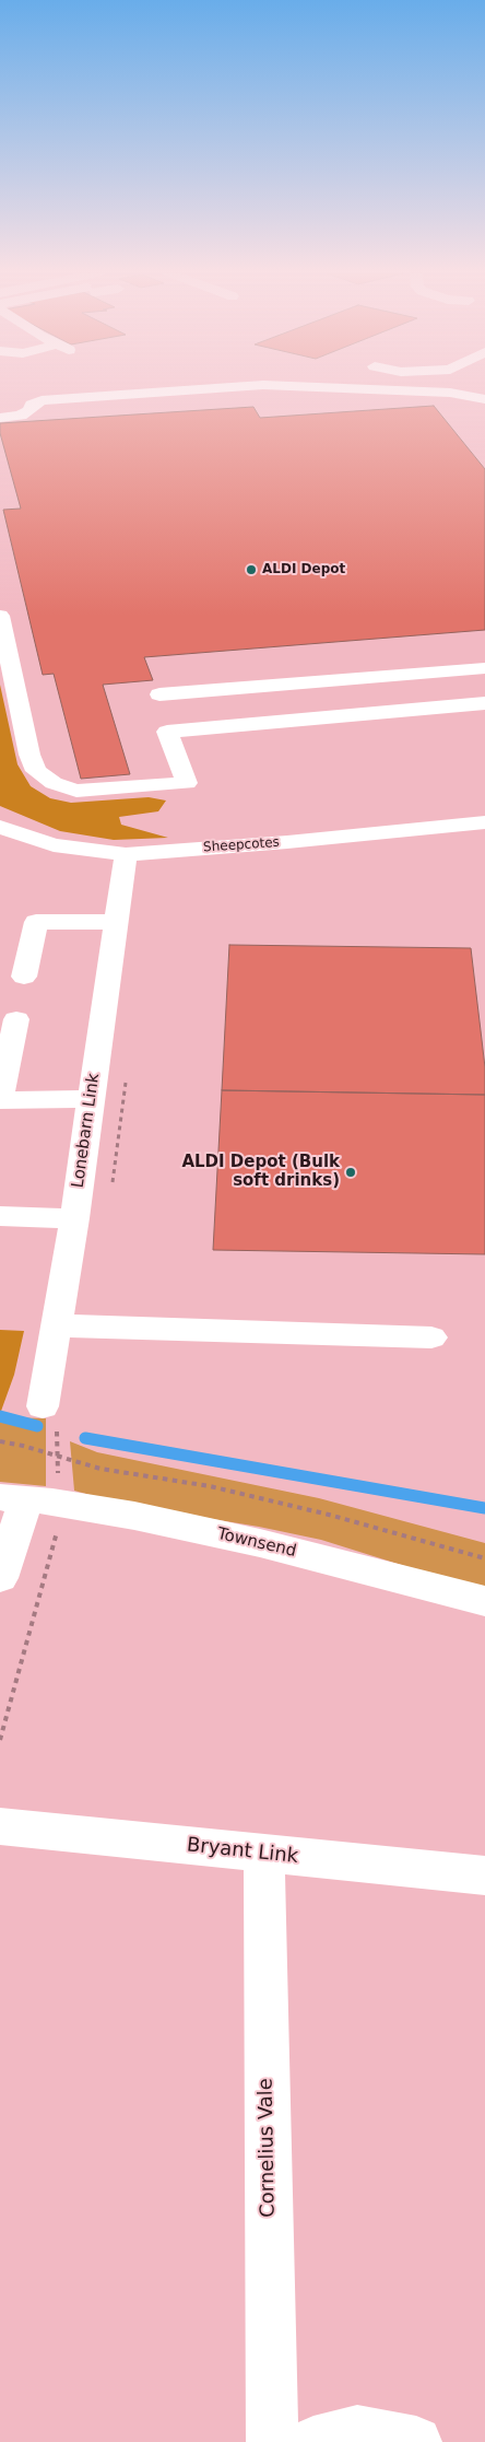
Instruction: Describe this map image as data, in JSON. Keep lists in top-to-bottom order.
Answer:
{
  "streets": {
    "street": [
      "Sheepcotes",
      "Lonebarn Link",
      "Townsend",
      "Bryant Link",
      "Cornelius Vale"
    ]
  },
  "crossings": [
    ["Sheepcotes", "Lonebarn Link"],
    ["Bryant Link", "Cornelius Vale"]
  ],
  "places": ["ALDI Depot", "ALDI Depot (Bulk soft drinks)"]
}
